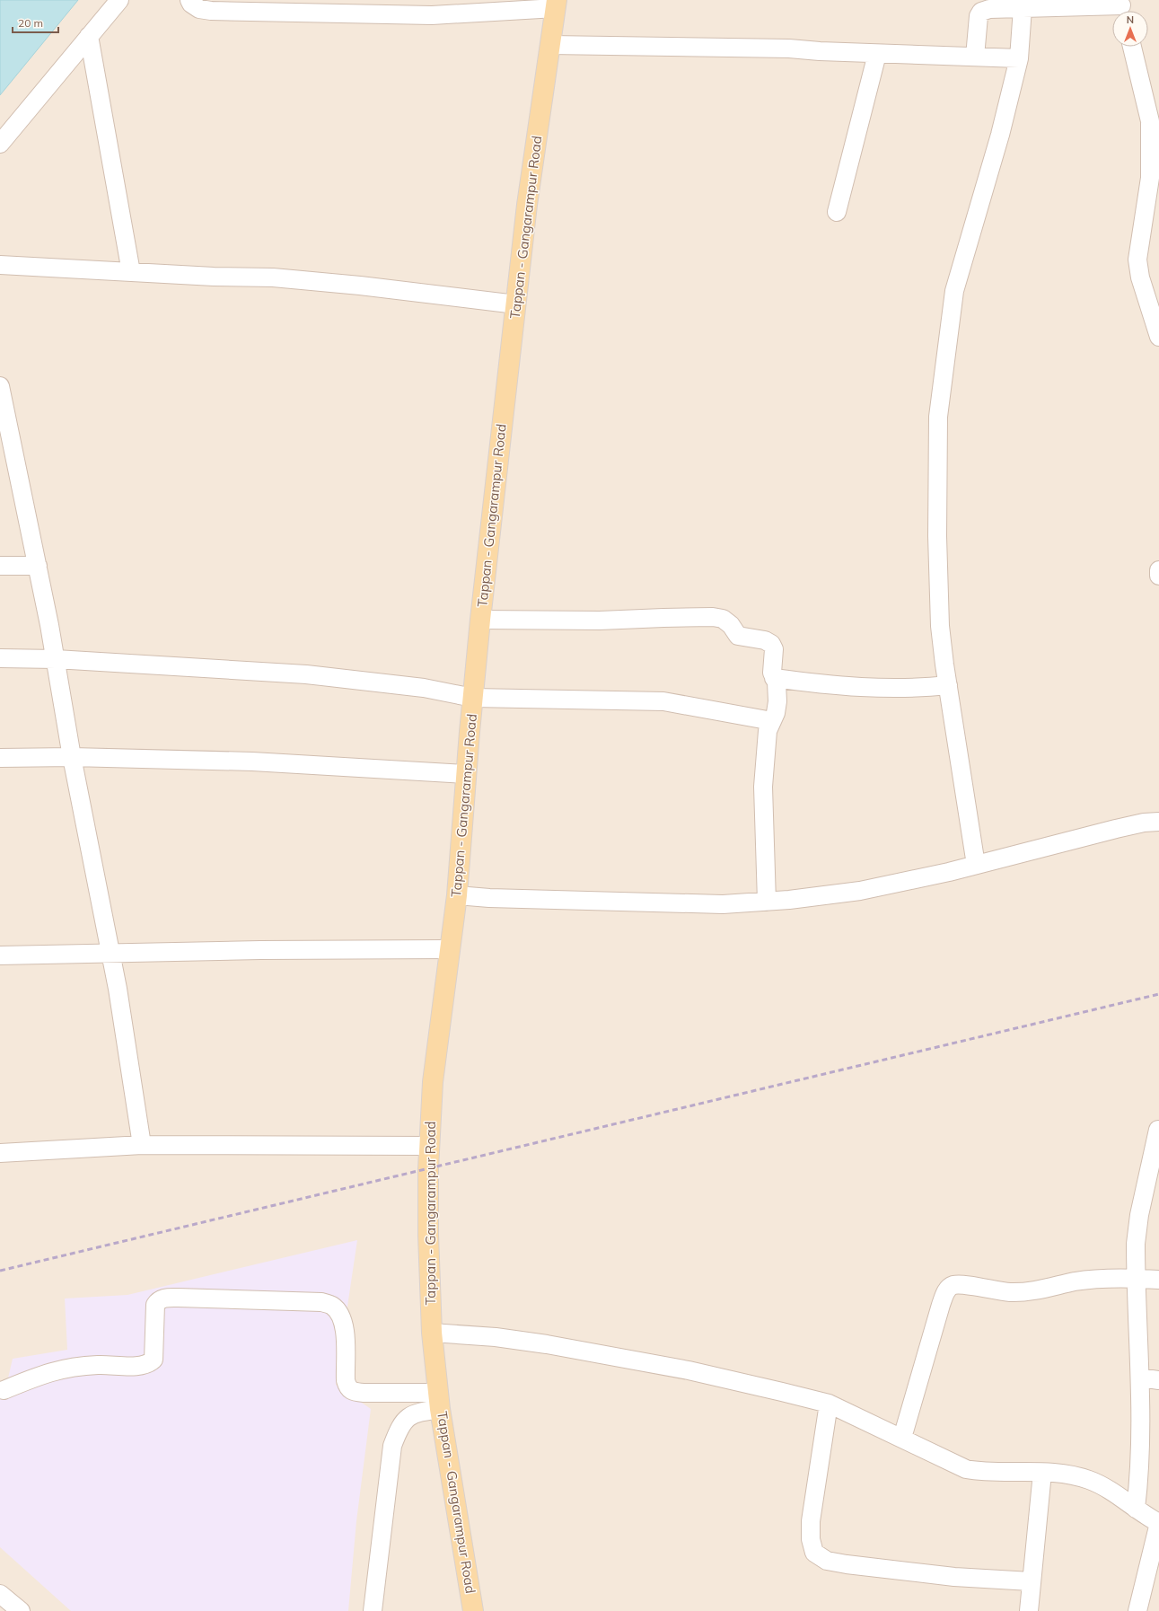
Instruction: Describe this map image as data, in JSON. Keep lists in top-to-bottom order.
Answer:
{
  "streets": {
    "main road": ["Tappan - Gangarampur Road"]
  },
  "scale_bar": "20 m",
  "north": "top"
}
